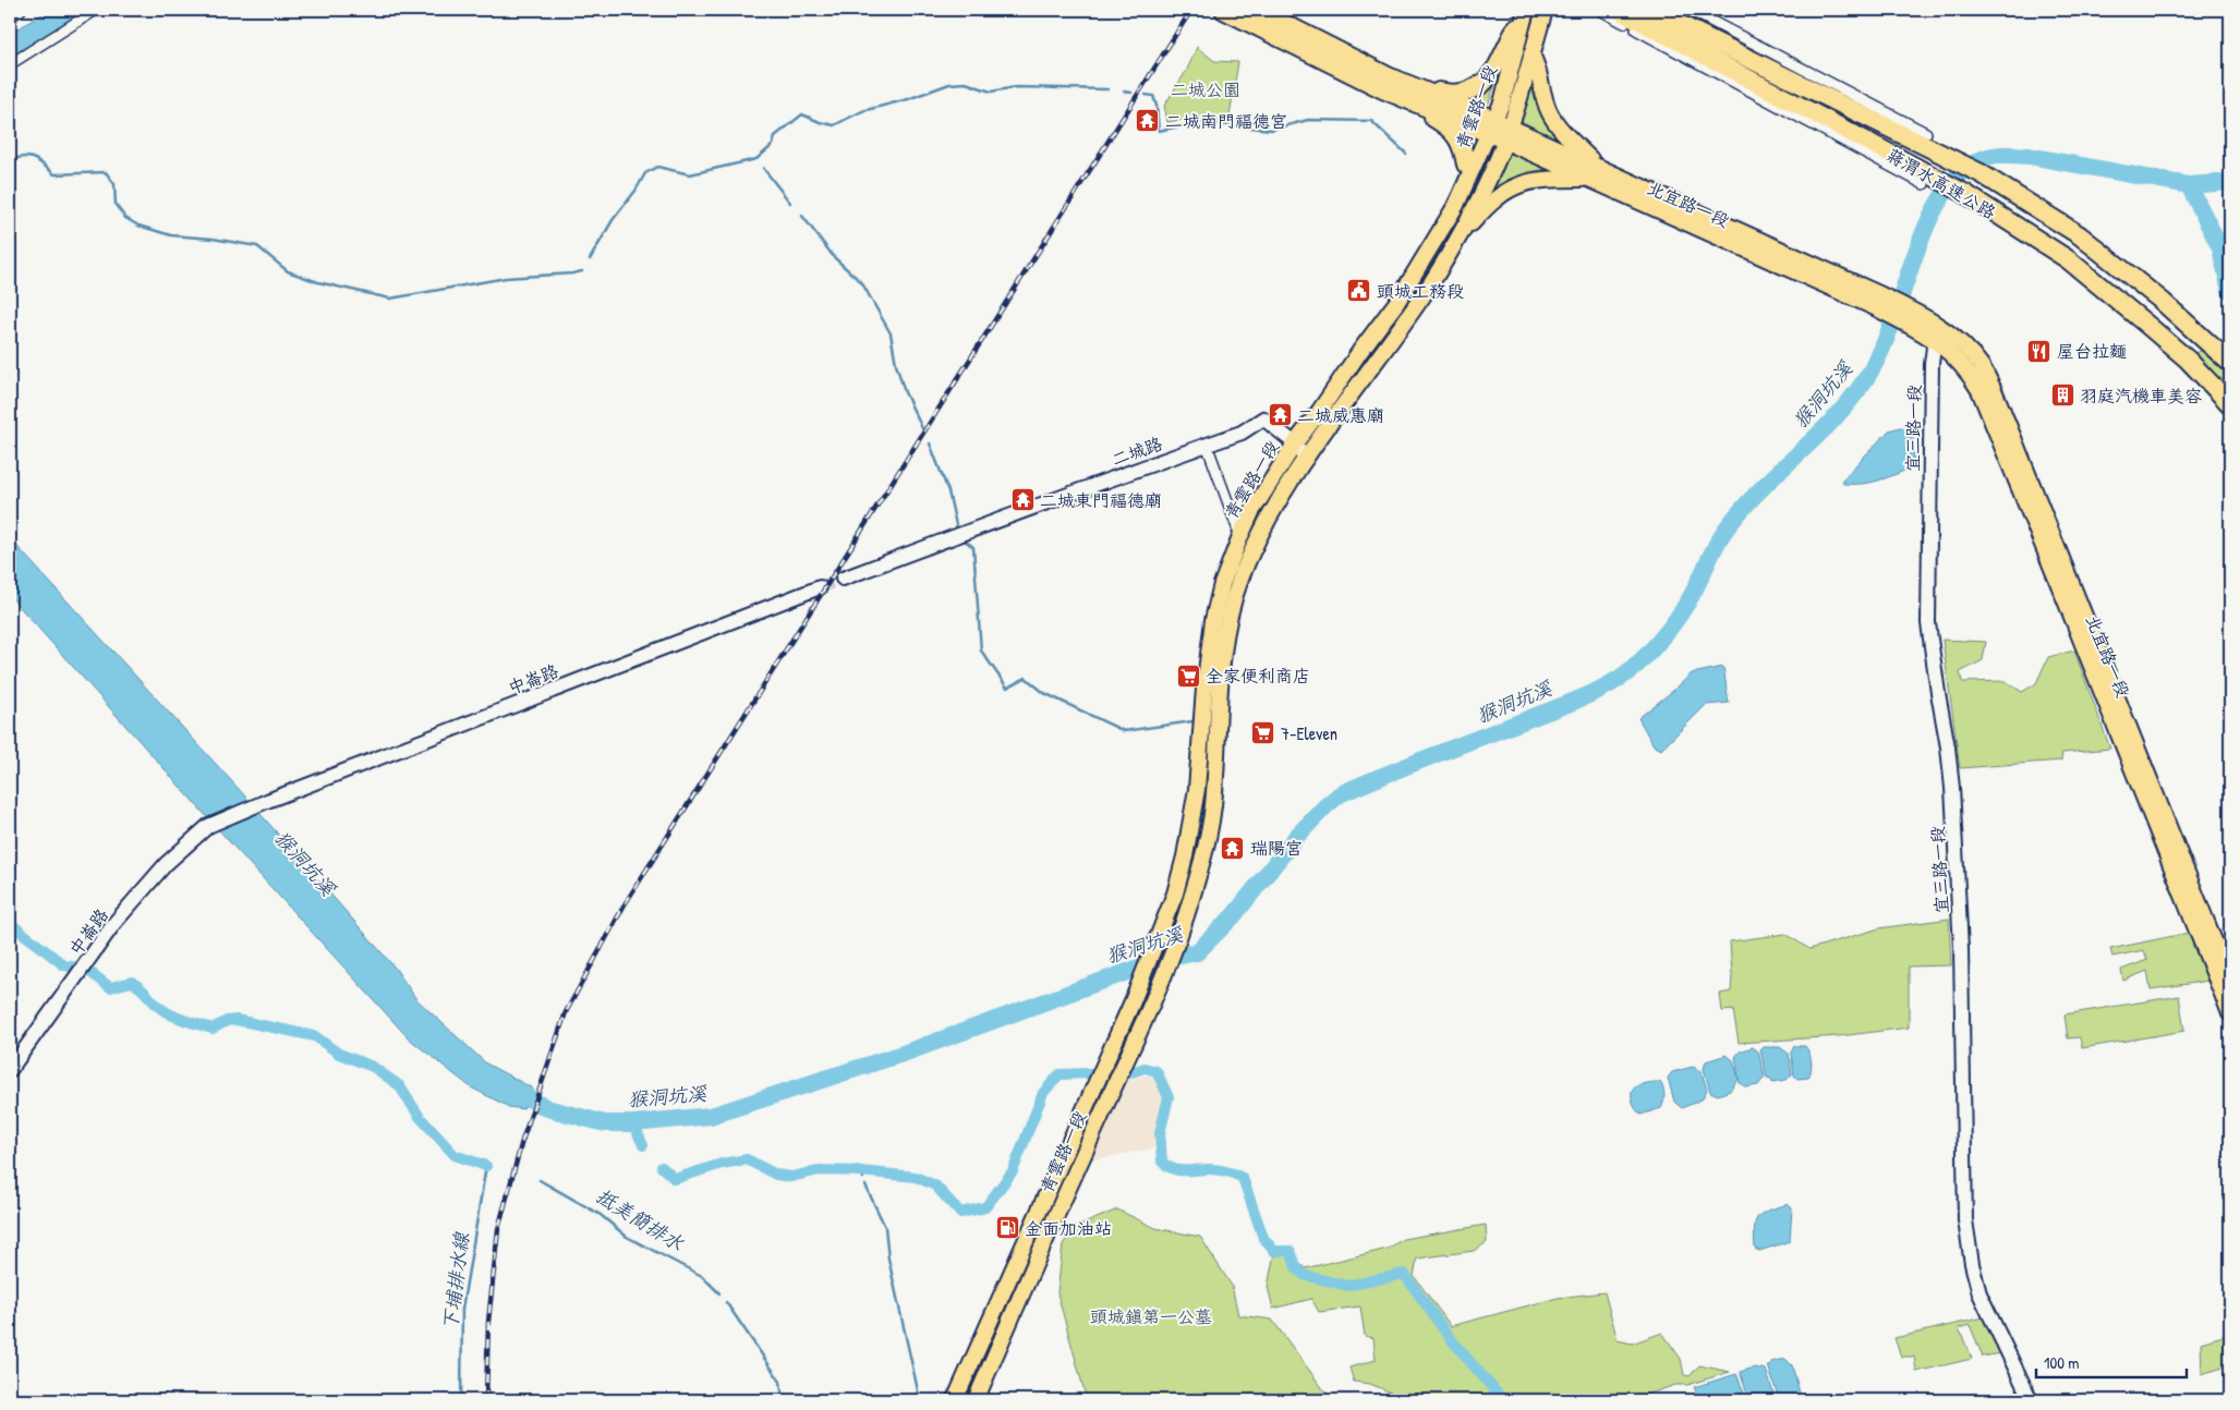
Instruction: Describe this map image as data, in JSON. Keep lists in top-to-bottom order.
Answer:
{
  "streets": {
    "highway": ["蔣渭水高速公路"],
    "main road": ["青雲路一段", "北宜路一段"],
    "street": ["宜三路一段", "二城路", "中崙路"]
  },
  "crossings": [
    ["青雲路一段", "北宜路一段"],
    ["青雲路一段", "二城路"],
    ["北宜路一段", "宜三路一段"]
  ],
  "water": ["猴洞坑溪", "抵美簡排水", "下埔排水線"],
  "parks": ["二城公園", "頭城鎮第一公墓"],
  "places": {
    "temple": [
      "二城南門福德宮",
      "二城威惠廟",
      "二城東門福德廟",
      "瑞陽宮"
    ],
    "public building": ["頭城工務段"],
    "restaurant": ["屋台拉麵"],
    "building": ["羽庭汽機車美容"],
    "supermarket": ["全家便利商店", "7-Eleven"],
    "fuel station": ["金面加油站"]
  },
  "scale_bar": "100 m"
}
